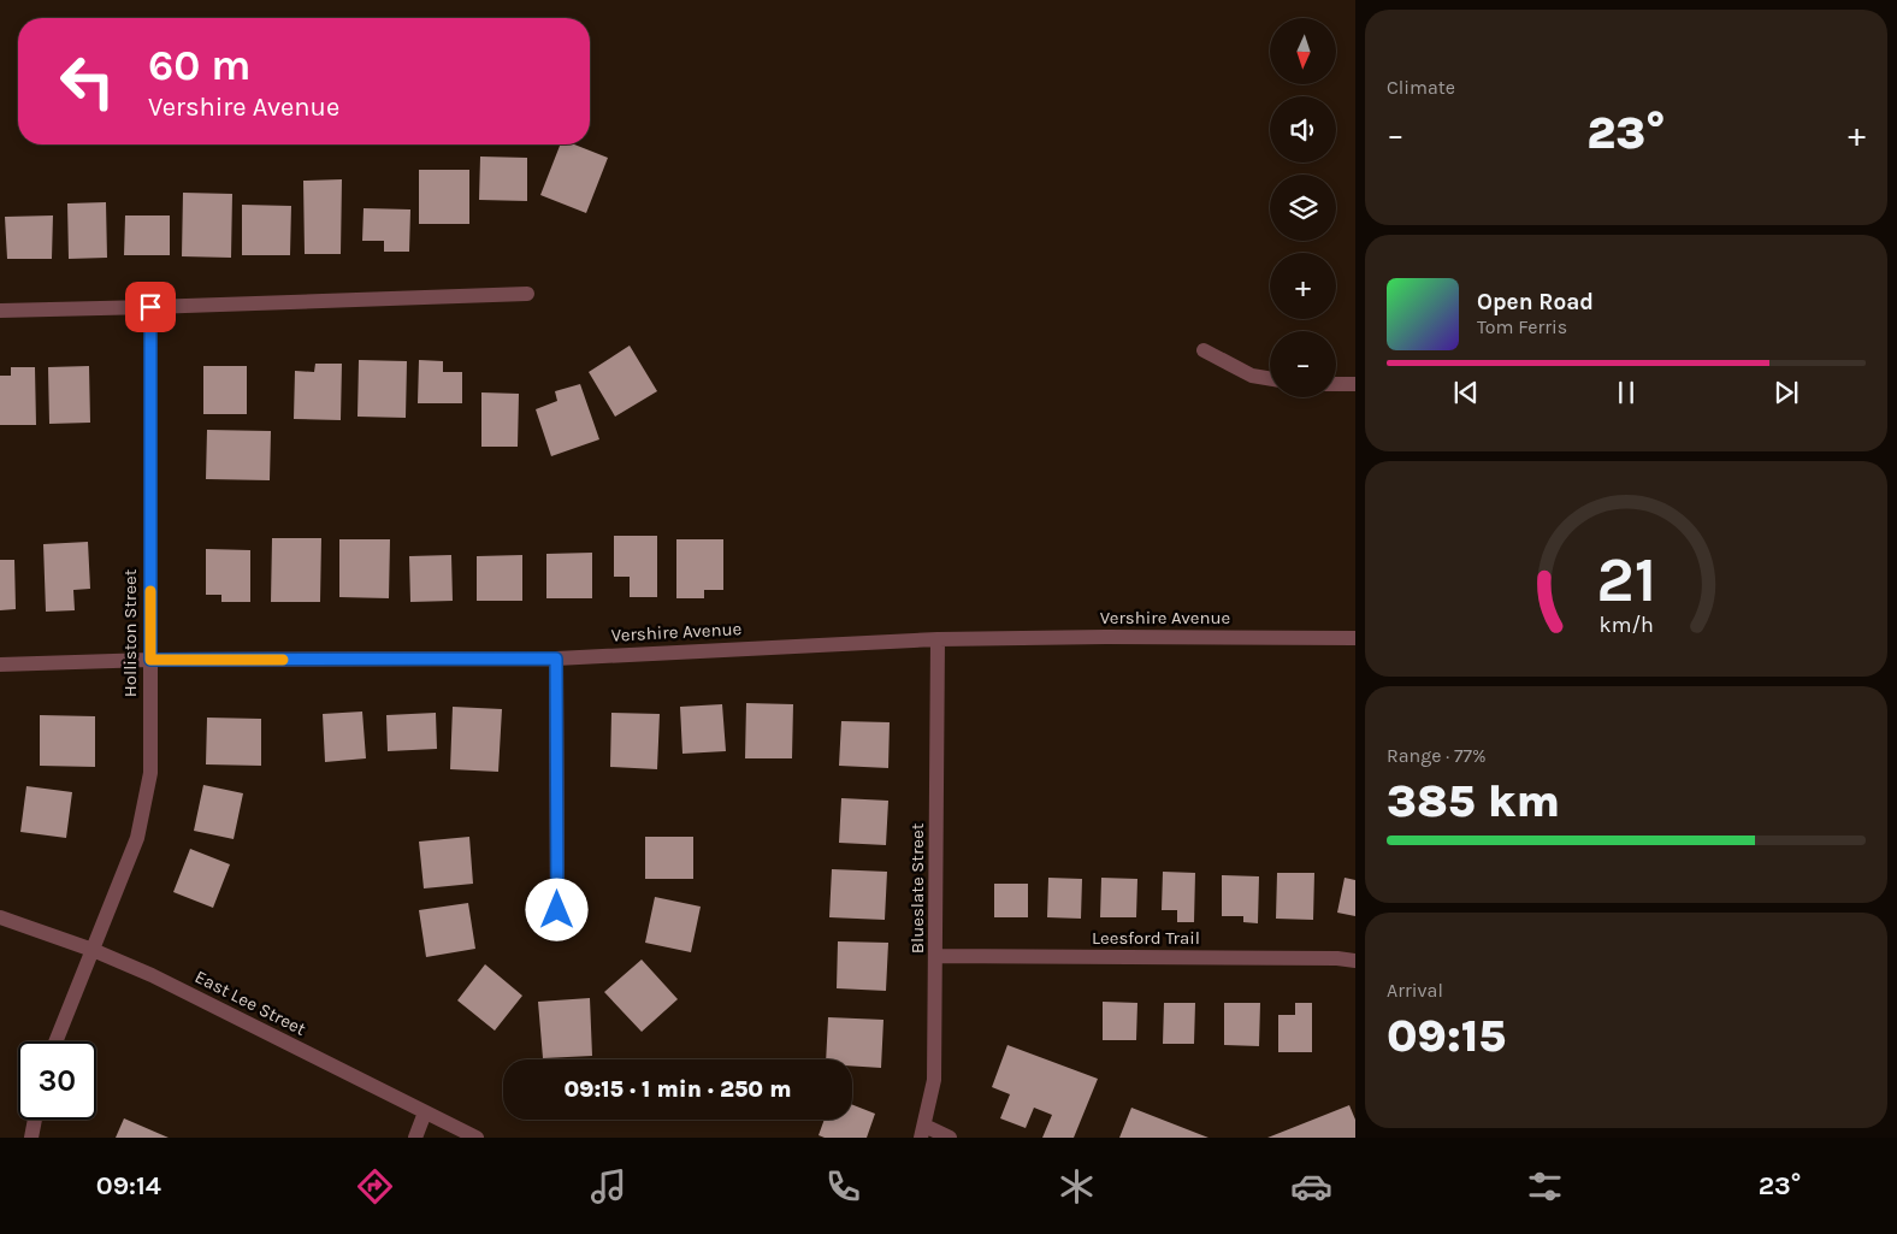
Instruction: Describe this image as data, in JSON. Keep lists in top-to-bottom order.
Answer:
{
  "streets": {
    "street": [
      "Vershire Avenue",
      "Holliston Street",
      "Blueslate Street",
      "Leesford Trail",
      "East Lee Street"
    ]
  },
  "crossings": [
    ["Vershire Avenue", "Holliston Street"],
    ["Vershire Avenue", "Blueslate Street"],
    ["Holliston Street", "East Lee Street"],
    ["Blueslate Street", "Leesford Trail"]
  ],
  "north": "bottom",
  "page": {
    "tile": [
      "Climate",
      ["Range · 77%", "385 km"],
      ["Arrival", "09:15"]
    ],
    "map_buttons": ["+", "−"],
    "turn": ["60 m", "Vershire Avenue"],
    "heat": ["−", "23°", "+"],
    "song": ["Open Road", "Tom Ferris"],
    "limit": "30",
    "trip": "09:15 · 1 min · 250 m",
    "tabs": ["09:14", "23°"],
    "gauge": ["21", "km/h"]
  }
}
